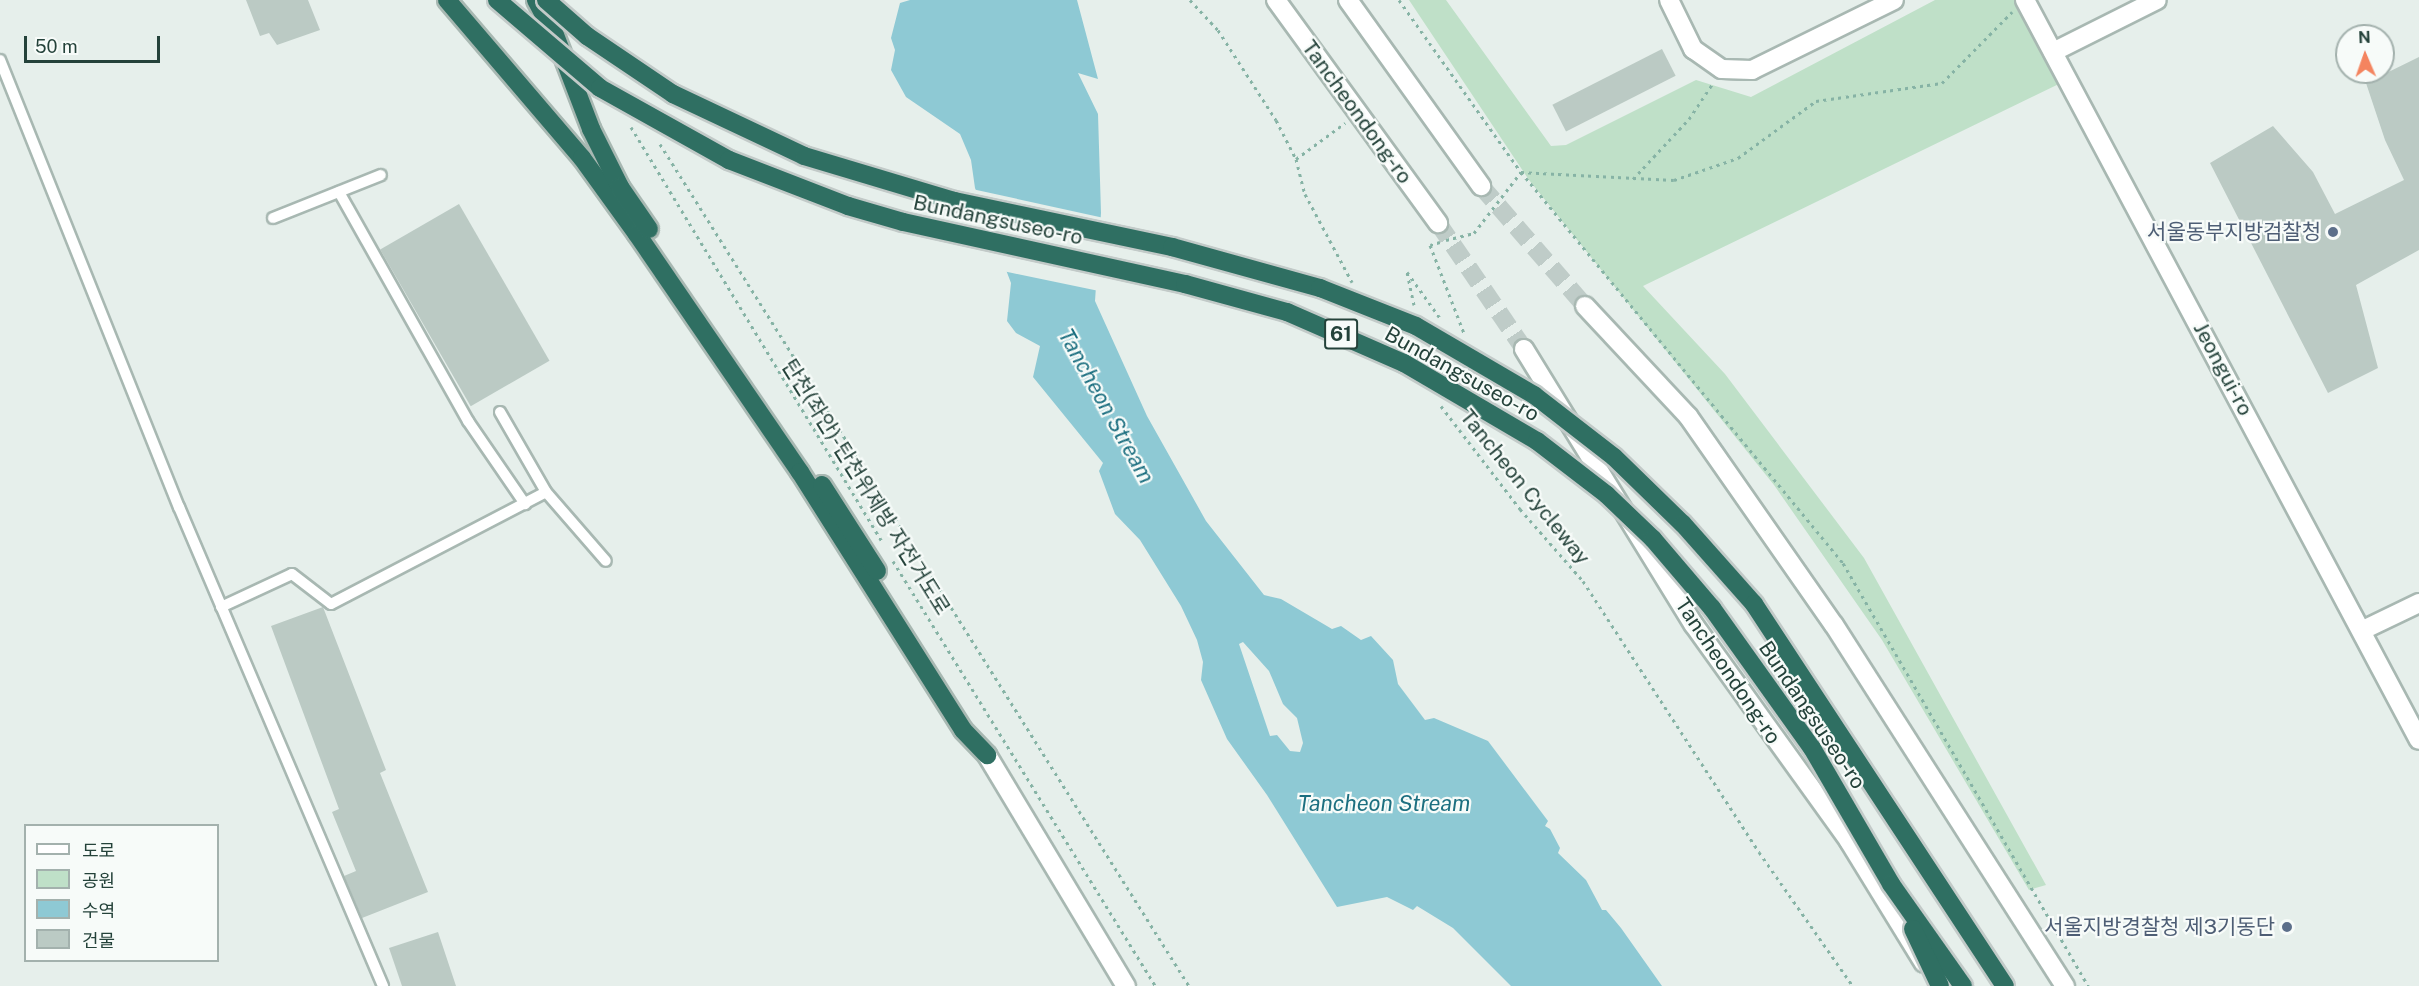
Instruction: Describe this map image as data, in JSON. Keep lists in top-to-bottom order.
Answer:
{
  "streets": {
    "highway": ["Bundangsuseo-ro", "61"],
    "street": ["Tancheondong-ro", "Jeongui-ro"],
    "path": ["탄천(좌안)-탄천위제방 자전거도로", "Tancheon Cycleway"]
  },
  "water": ["Tancheon Stream"],
  "places": ["서울동부지방검찰청", "서울지방경찰청 제3기동단"],
  "legend": [
    "도로",
    "공원",
    "수역",
    "건물"
  ],
  "scale_bar": "50 m",
  "north": "top"
}
